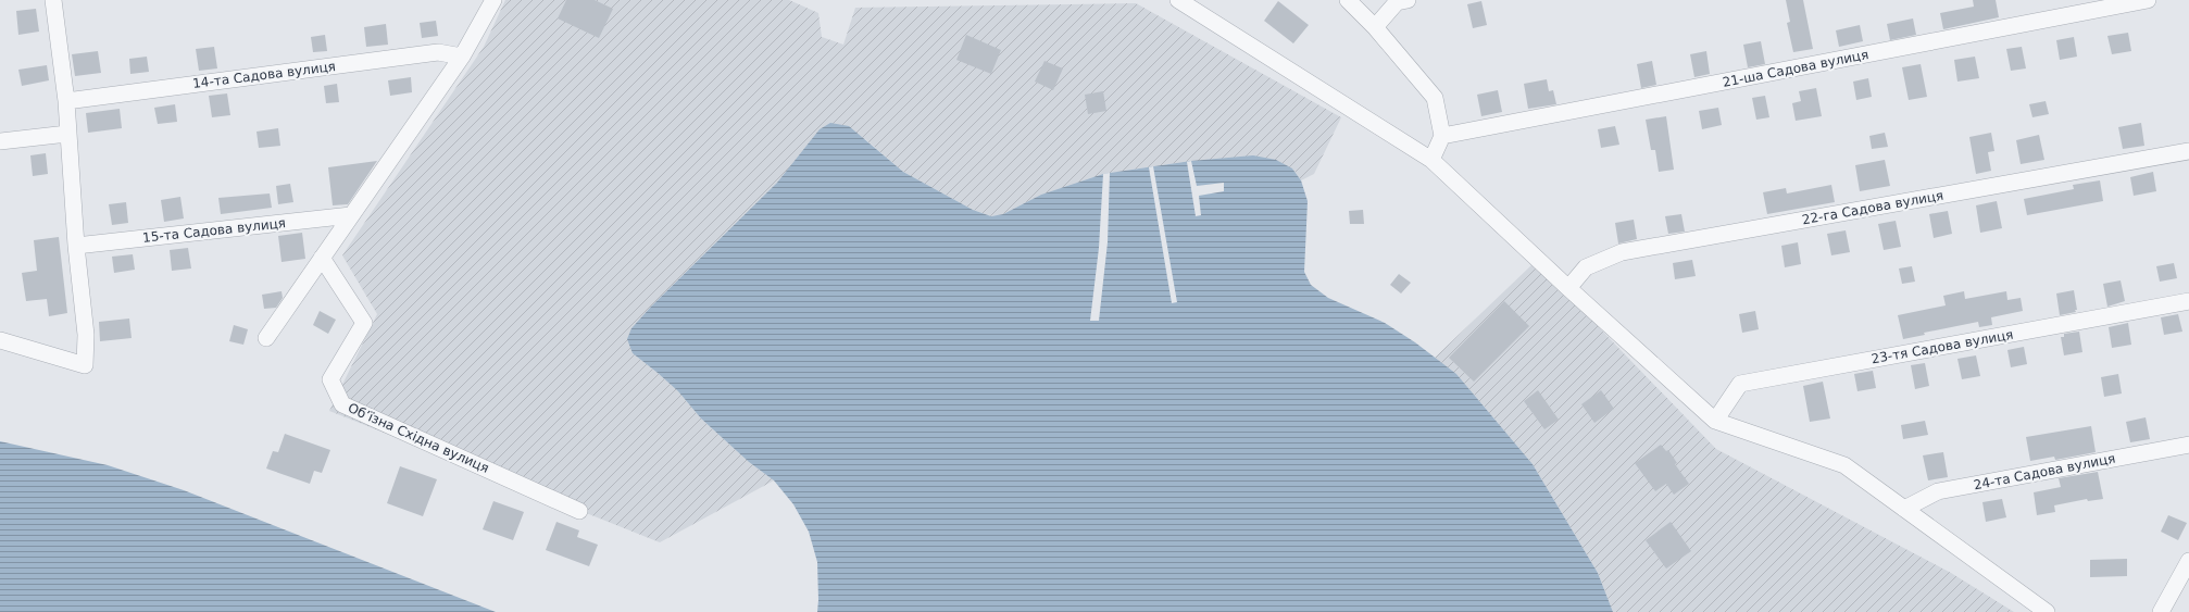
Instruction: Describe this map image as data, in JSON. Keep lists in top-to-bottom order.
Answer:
{
  "streets": {
    "street": [
      "21-ша Садова вулиця",
      "14-та Садова вулиця",
      "22-га Садова вулиця",
      "15-та Садова вулиця",
      "23-тя Садова вулиця",
      "Обʼїзна Східна вулиця",
      "24-та Садова вулиця"
    ]
  }
}
